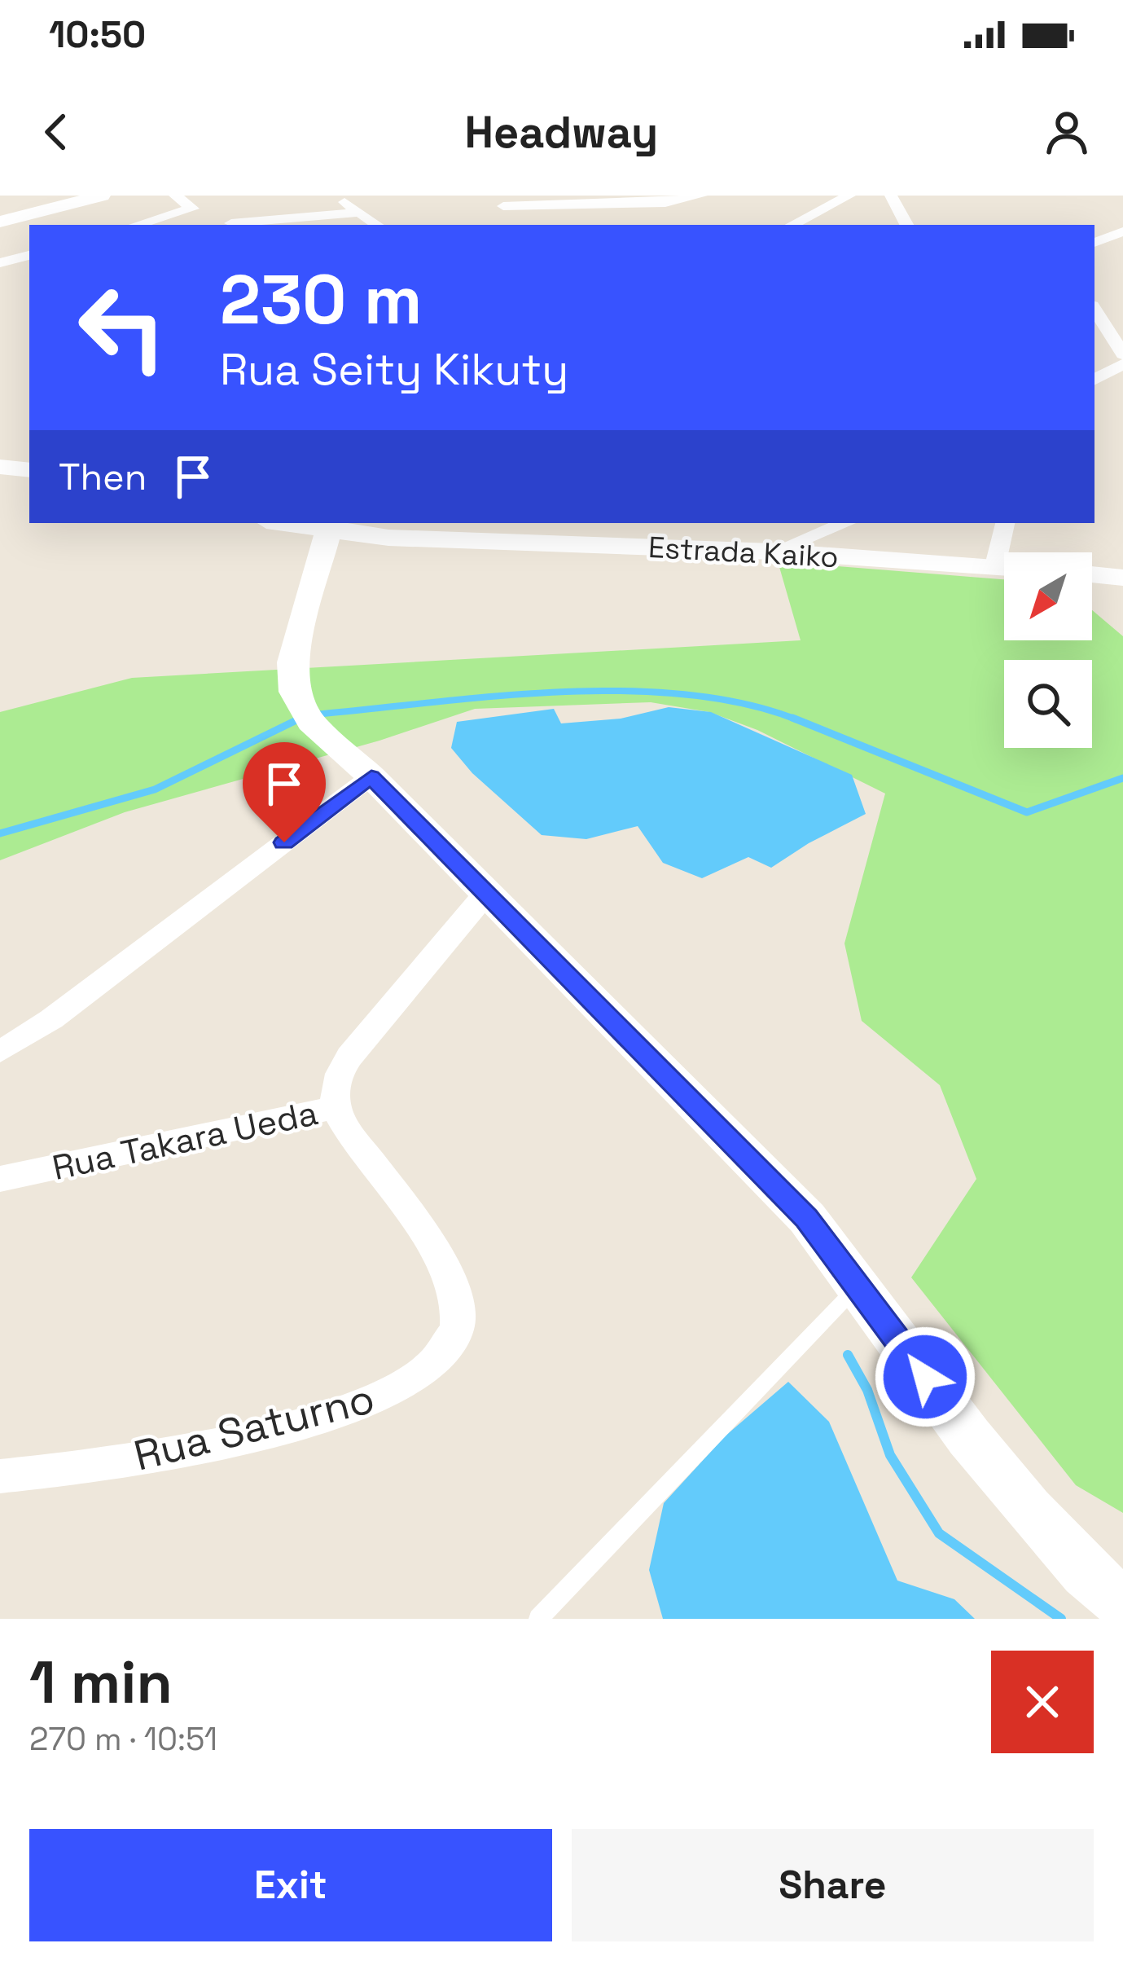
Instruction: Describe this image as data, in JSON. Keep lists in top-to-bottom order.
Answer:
{
  "streets": {
    "street": ["Estrada Kaiko", "Rua Takara Ueda", "Rua Saturno"]
  },
  "crossings": [
    ["Rua Takara Ueda", "Rua Saturno"]
  ],
  "north": "bottom left",
  "page": {
    "status": "10:50",
    "header": "Headway",
    "turn": ["230 m", "Rua Seity Kikuty"],
    "then": "Then",
    "heading": ["1 min", "270 m · 10:51"],
    "buttons": ["Exit", "Share"]
  }
}
